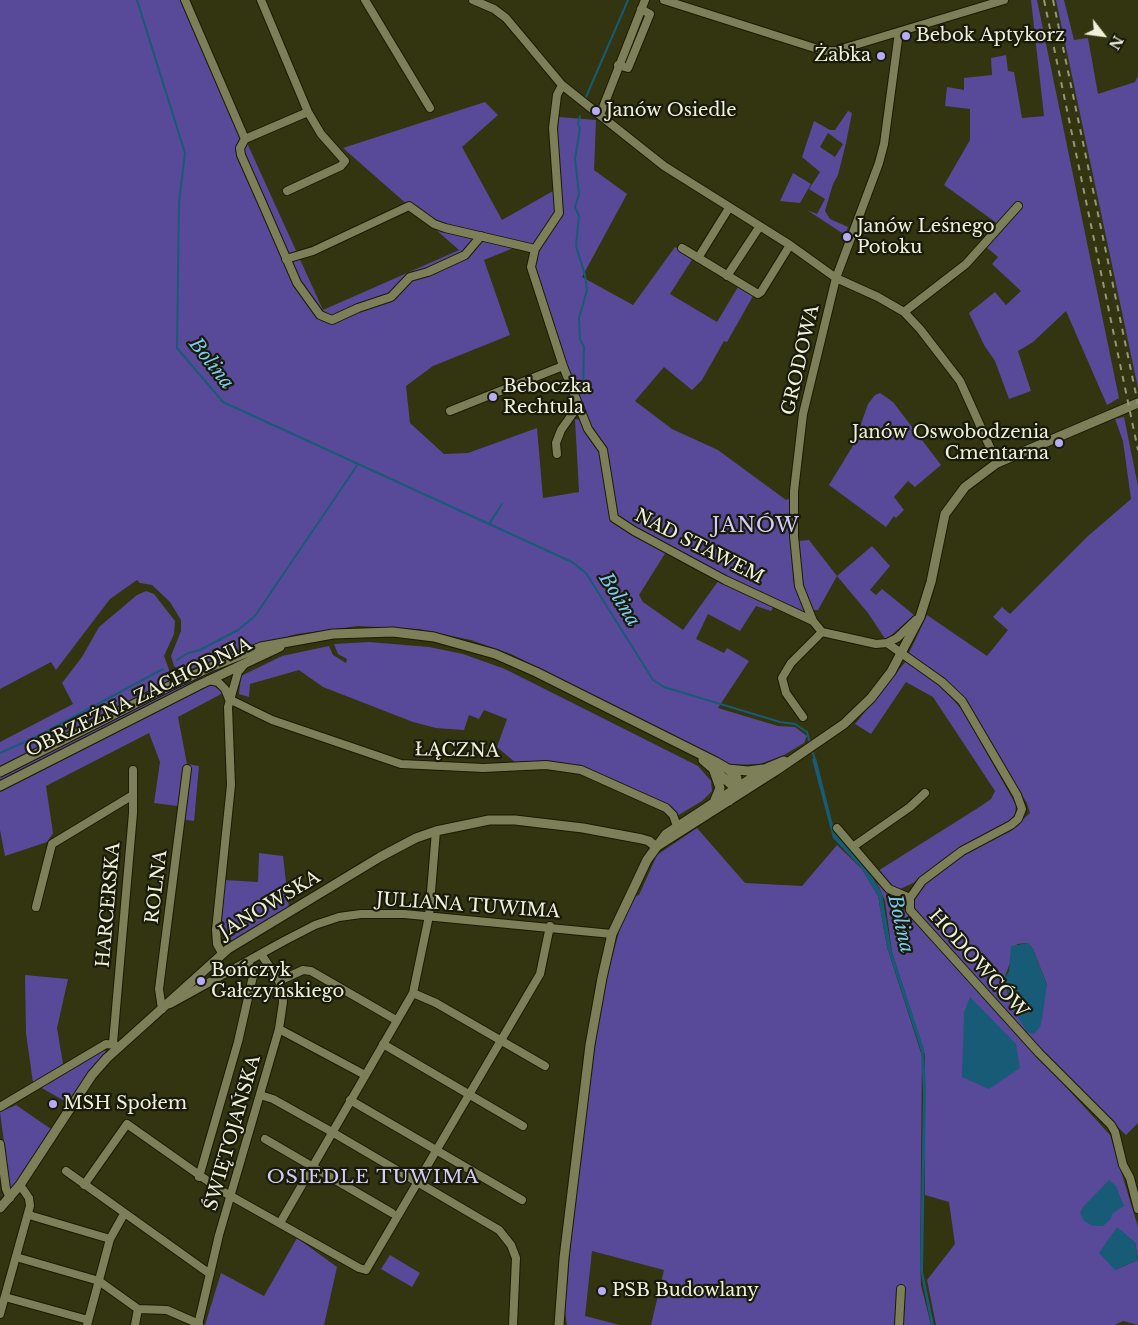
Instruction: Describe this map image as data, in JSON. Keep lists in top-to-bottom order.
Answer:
{
  "streets": {
    "street": [
      "GRODOWA",
      "NAD STAWEM",
      "OBRZEŻNA ZACHODNIA",
      "ŁĄCZNA",
      "ROLNA",
      "HARCERSKA",
      "JANOWSKA",
      "JULIANA TUWIMA",
      "HODOWCÓW",
      "ŚWIĘTOJAŃSKA"
    ]
  },
  "crossings": [
    ["GRODOWA", "NAD STAWEM"],
    ["ROLNA", "JANOWSKA"],
    ["ROLNA", "JULIANA TUWIMA"],
    ["HARCERSKA", "JANOWSKA"],
    ["JANOWSKA", "JULIANA TUWIMA"],
    ["JULIANA TUWIMA", "ŚWIĘTOJAŃSKA"]
  ],
  "districts": ["JANÓW", "OSIEDLE TUWIMA"],
  "water": ["Bolina"],
  "places": [
    "Bebok Aptykorz",
    "Żabka",
    "Janów Osiedle",
    "Janów Leśnego Potoku",
    "Beboczka Rechtula",
    "Janów Oswobodzenia Cmentarna",
    "Bończyk Gałczyńskiego",
    "MSH Społem",
    "PSB Budowlany"
  ],
  "north": "bottom right"
}
